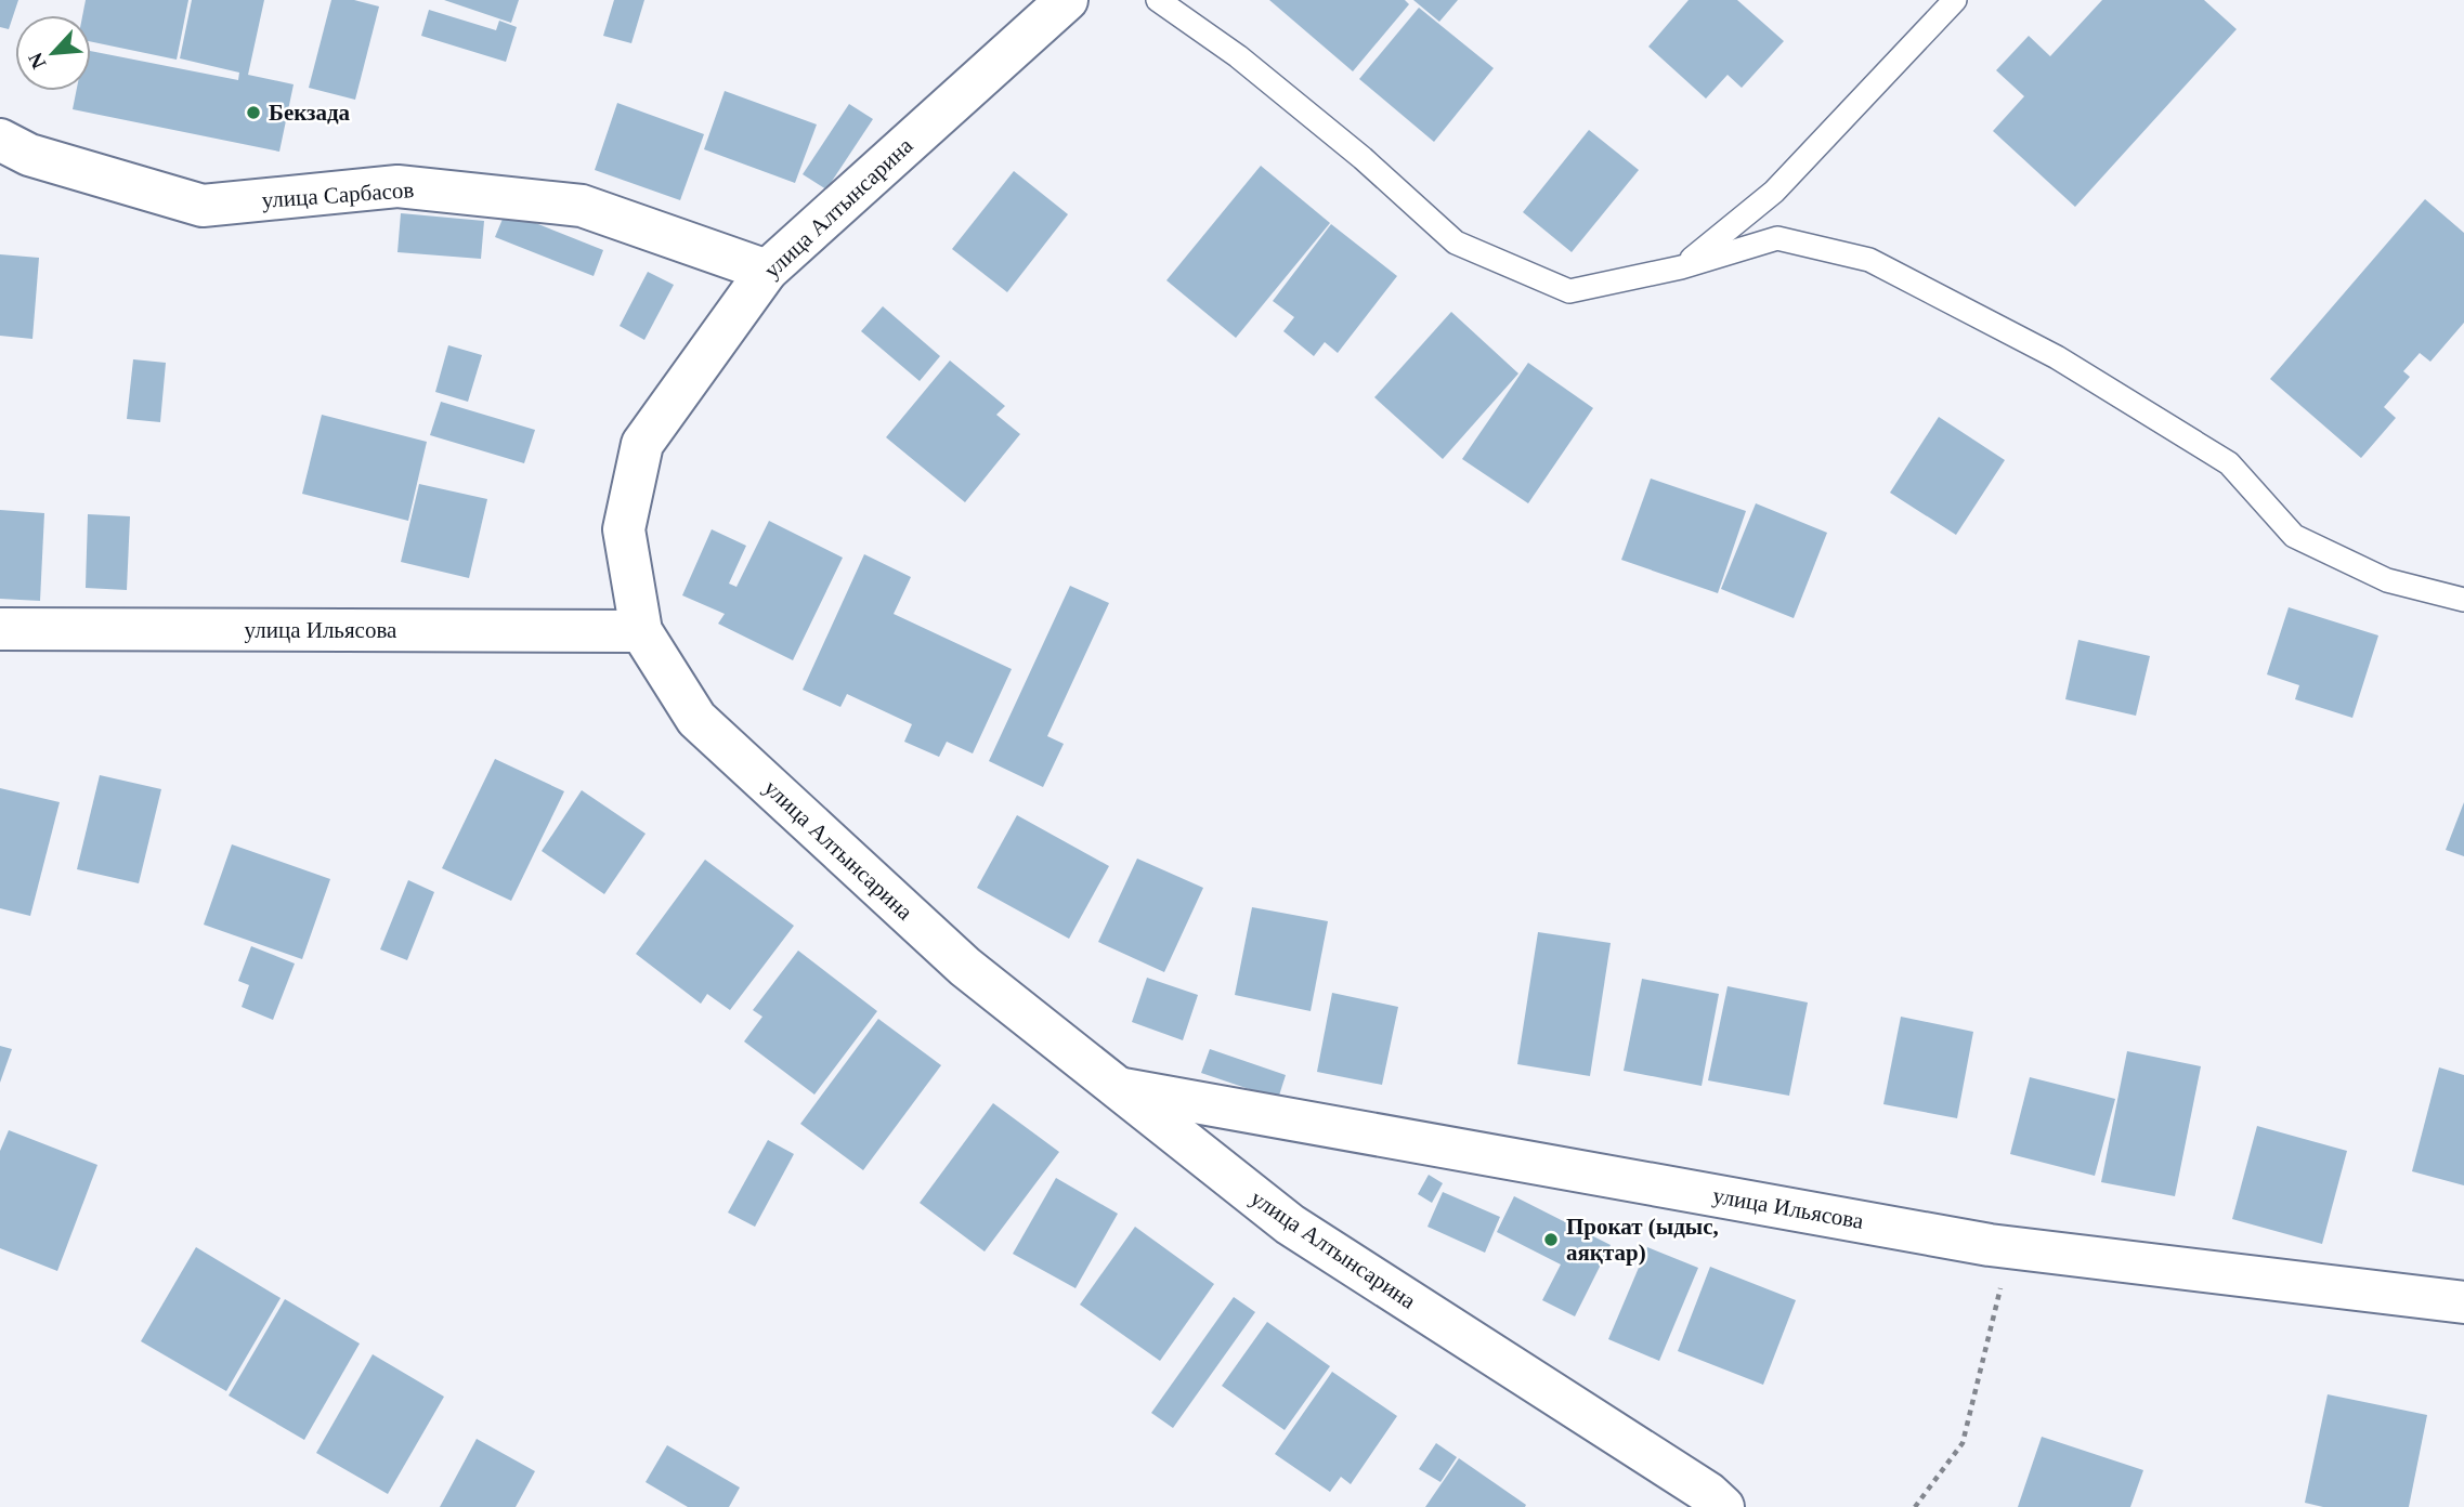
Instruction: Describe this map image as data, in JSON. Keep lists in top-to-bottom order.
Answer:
{
  "streets": {
    "street": ["улица Сарбасов", "улица Алтынсарина", "улица Ильясова"]
  },
  "crossings": [
    ["улица Сарбасов", "улица Алтынсарина"],
    ["улица Алтынсарина", "улица Ильясова"]
  ],
  "places": ["Бекзада", "Прокат (ыдыс, аяқтар)"],
  "north": "bottom left"
}
